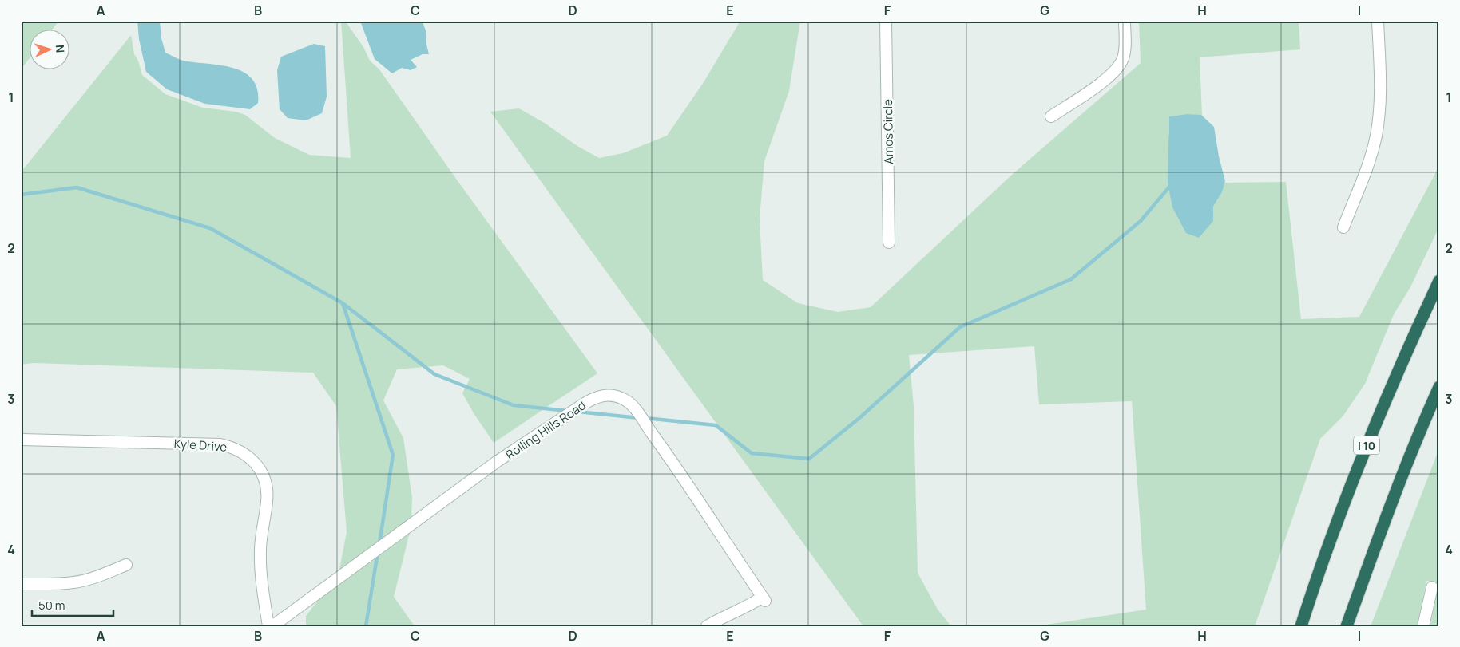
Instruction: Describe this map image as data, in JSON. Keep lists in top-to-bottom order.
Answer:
{
  "streets": {
    "highway": ["I 10"],
    "street": ["Amos Circle", "Rolling Hills Road", "Kyle Drive"]
  },
  "scale_bar": "50 m",
  "north": "right",
  "grid": {
    "columns": [
      "A",
      "B",
      "C",
      "D",
      "E",
      "F",
      "G",
      "H",
      "I"
    ],
    "rows": [
      "1",
      "2",
      "3",
      "4"
    ]
  }
}
